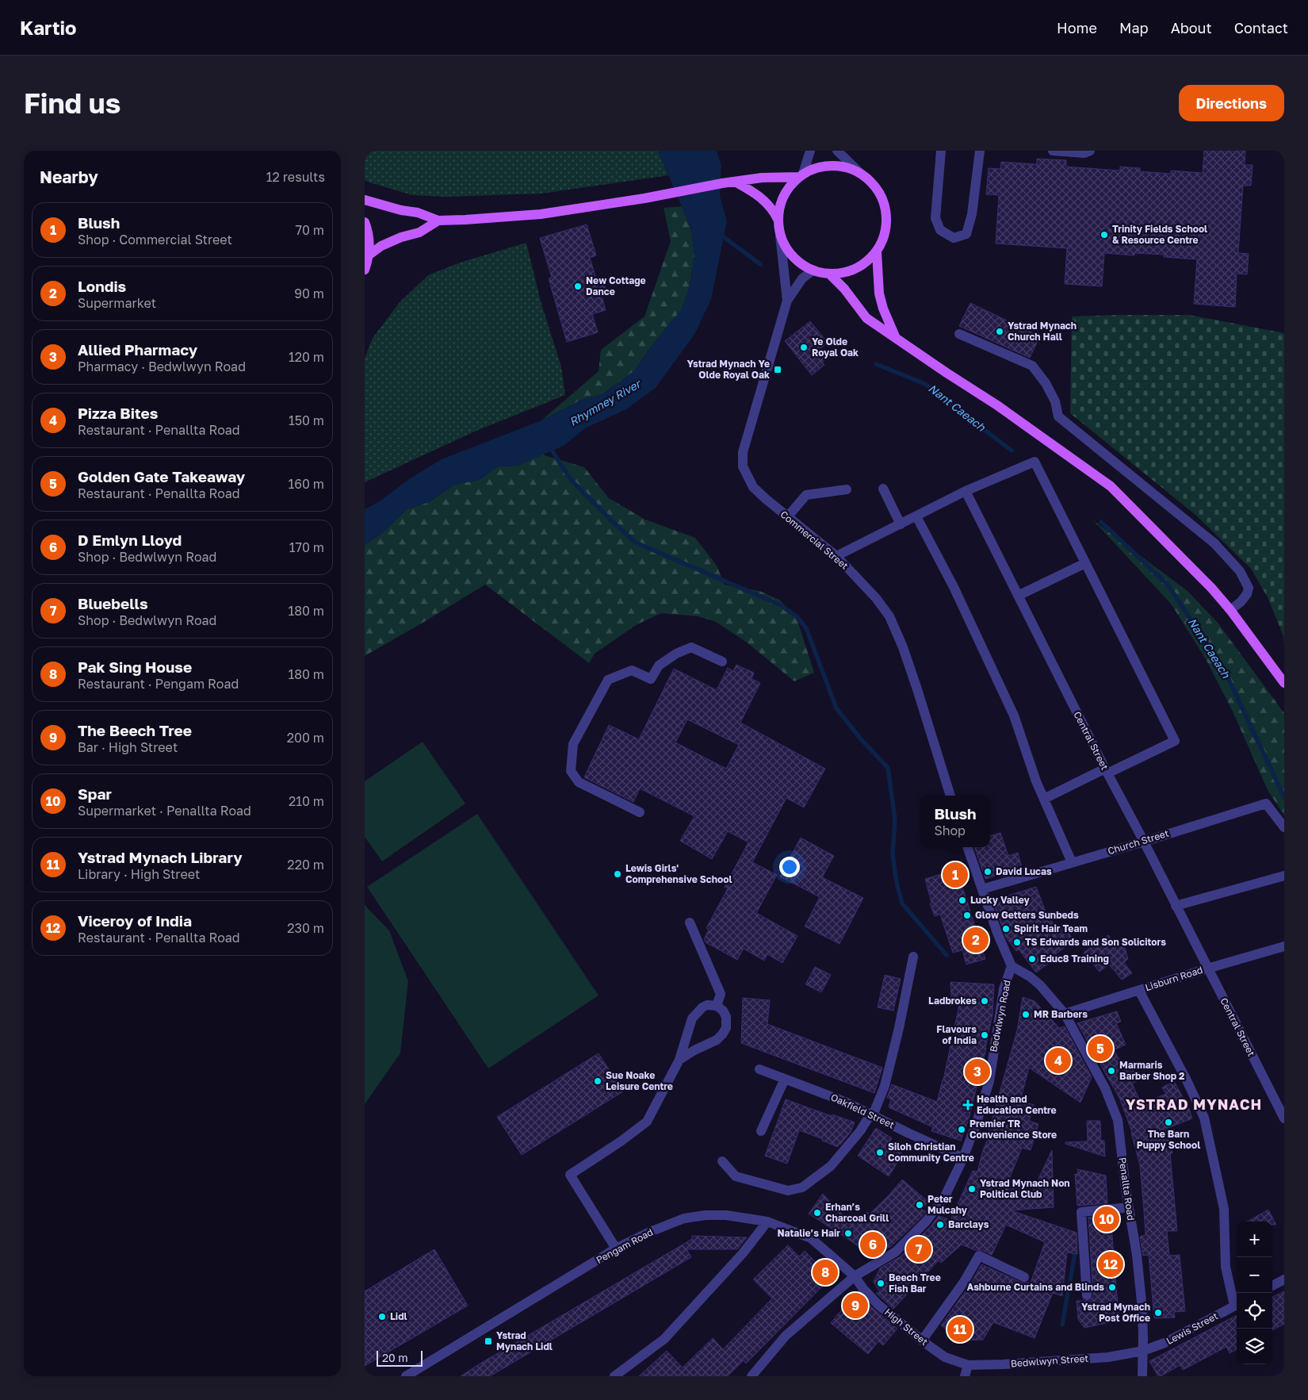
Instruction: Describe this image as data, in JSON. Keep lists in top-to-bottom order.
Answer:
{
  "streets": {
    "street": [
      "Commercial Street",
      "Central Street",
      "Church Street",
      "Lisburn Road",
      "Bedwlwyn Road",
      "Oakfield Street",
      "Penallta Road",
      "Pengam Road",
      "High Street",
      "Lewis Street",
      "Bedwlwyn Street"
    ]
  },
  "crossings": [
    ["Central Street", "Church Street"],
    ["Central Street", "Lisburn Road"],
    ["Lisburn Road", "Penallta Road"],
    ["Bedwlwyn Road", "Oakfield Street"],
    ["Bedwlwyn Road", "Penallta Road"],
    ["Bedwlwyn Road", "Pengam Road"],
    ["Bedwlwyn Road", "High Street"],
    ["Penallta Road", "Lewis Street"],
    ["Penallta Road", "Bedwlwyn Street"],
    ["Pengam Road", "High Street"],
    ["High Street", "Bedwlwyn Street"],
    ["Lewis Street", "Bedwlwyn Street"]
  ],
  "districts": ["YSTRAD MYNACH"],
  "water": ["Rhymney River", "Nant Caeach"],
  "places": {
    "other": [
      "Trinity Fields School & Resource Centre",
      "New Cottage Dance",
      "Ystrad Mynach Church Hall",
      "Ye Olde Royal Oak",
      "David Lucas",
      "Lewis Girls' Comprehensive School",
      "Lucky Valley",
      "Glow Getters Sunbeds",
      "Spirit Hair Team",
      "TS Edwards and Son Solicitors",
      "Educ8 Training",
      "Ladbrokes",
      "MR Barbers",
      "Flavours of India",
      "Marmaris Barber Shop 2",
      "Sue Noake Leisure Centre",
      "The Barn Puppy School",
      "Premier TR Convenience Store",
      "Siloh Christian Community Centre",
      "Ystrad Mynach Non Political Club",
      "Peter Mulcahy",
      "Erhan’s Charcoal Grill",
      "Barclays",
      "Natalie’s Hair",
      "Beech Tree Fish Bar",
      "Ashburne Curtains and Blinds",
      "Ystrad Mynach Post Office",
      "Lidl"
    ],
    "transit": ["Ystrad Mynach Ye Olde Royal Oak", "Ystrad Mynach Lidl"],
    "health": ["Health and Education Centre"]
  },
  "scale_bar": "20 m",
  "page": {
    "header": "Kartio",
    "nav": [
      "Home",
      "Map",
      "About",
      "Contact"
    ],
    "buttons": "Directions",
    "title": "Find us",
    "heading": ["Nearby", "12 results"],
    "list": [
      {
        "mark": "1",
        "name": "Blush",
        "note": "Shop · Commercial Street",
        "value": "70 m"
      },
      {
        "mark": "2",
        "name": "Londis",
        "note": "Supermarket",
        "value": "90 m"
      },
      {
        "mark": "3",
        "name": "Allied Pharmacy",
        "note": "Pharmacy · Bedwlwyn Road",
        "value": "120 m"
      },
      {
        "mark": "4",
        "name": "Pizza Bites",
        "note": "Restaurant · Penallta Road",
        "value": "150 m"
      },
      {
        "mark": "5",
        "name": "Golden Gate Takeaway",
        "note": "Restaurant · Penallta Road",
        "value": "160 m"
      },
      {
        "mark": "6",
        "name": "D Emlyn Lloyd",
        "note": "Shop · Bedwlwyn Road",
        "value": "170 m"
      },
      {
        "mark": "7",
        "name": "Bluebells",
        "note": "Shop · Bedwlwyn Road",
        "value": "180 m"
      },
      {
        "mark": "8",
        "name": "Pak Sing House",
        "note": "Restaurant · Pengam Road",
        "value": "180 m"
      },
      {
        "mark": "9",
        "name": "The Beech Tree",
        "note": "Bar · High Street",
        "value": "200 m"
      },
      {
        "mark": "10",
        "name": "Spar",
        "note": "Supermarket · Penallta Road",
        "value": "210 m"
      },
      {
        "mark": "11",
        "name": "Ystrad Mynach Library",
        "note": "Library · High Street",
        "value": "220 m"
      },
      {
        "mark": "12",
        "name": "Viceroy of India",
        "note": "Restaurant · Penallta Road",
        "value": "230 m"
      }
    ],
    "popup": ["Blush", "Shop"],
    "pins": [
      "1",
      "2",
      "5",
      "4",
      "3",
      "10",
      "6",
      "7",
      "12",
      "8",
      "9",
      "11"
    ],
    "map_buttons": ["+", "−"],
    "scale": "20 m"
  }
}
